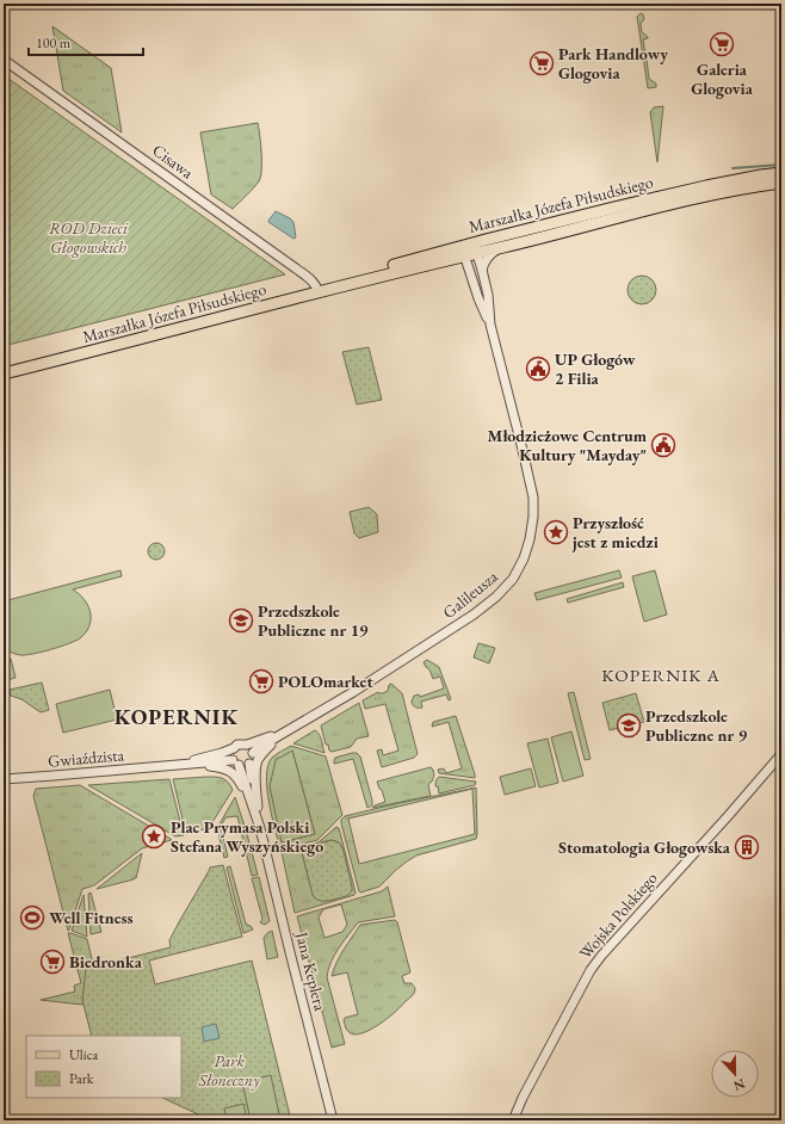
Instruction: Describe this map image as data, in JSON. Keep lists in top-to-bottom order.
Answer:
{
  "streets": {
    "main road": ["Marszałka Józefa Piłsudskiego"],
    "street": [
      "Cisawa",
      "Galileusza",
      "Gwiaździsta",
      "Wojska Polskiego",
      "Jana Keplera"
    ]
  },
  "crossings": [
    ["Cisawa", "Marszałka Józefa Piłsudskiego"],
    ["Marszałka Józefa Piłsudskiego", "Galileusza"],
    ["Galileusza", "Gwiaździsta"],
    ["Galileusza", "Jana Keplera"],
    ["Gwiaździsta", "Jana Keplera"]
  ],
  "districts": ["KOPERNIK A", "KOPERNIK"],
  "parks": ["ROD Dzieci Głogowskich", "Park Słoneczny"],
  "places": {
    "supermarket": [
      "Galeria Glogovia",
      "Park Handlowy Glogovia",
      "POLOmarket",
      "Biedronka"
    ],
    "public building": ["UP Głogów 2 Filia", "Młodzieżowe Centrum Kultury \"Mayday\""],
    "place": ["Przyszłość jest z miedzi", "Plac Prymasa Polski Stefana Wyszyńskiego"],
    "school or university": ["Przedszkole Publiczne nr 19", "Przedszkole Publiczne nr 9"],
    "building": ["Stomatologia Głogowska"],
    "sports": ["Well Fitness"]
  },
  "legend": ["Ulica", "Park"],
  "scale_bar": "100 m",
  "north": "bottom"
}
